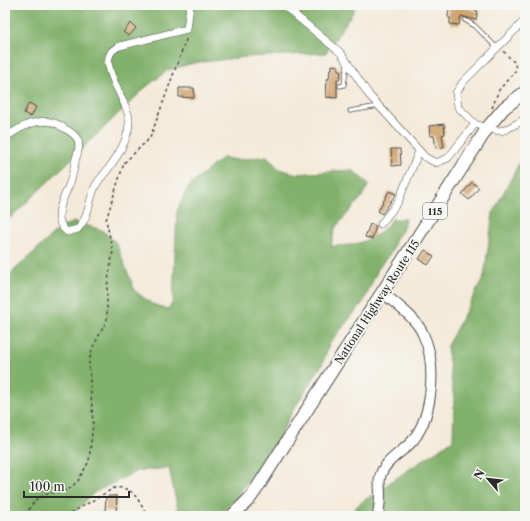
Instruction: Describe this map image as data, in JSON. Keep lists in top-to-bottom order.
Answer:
{
  "streets": {
    "highway": ["115", "National Highway Route 115"]
  },
  "scale_bar": "100 m",
  "north": "top left"
}
